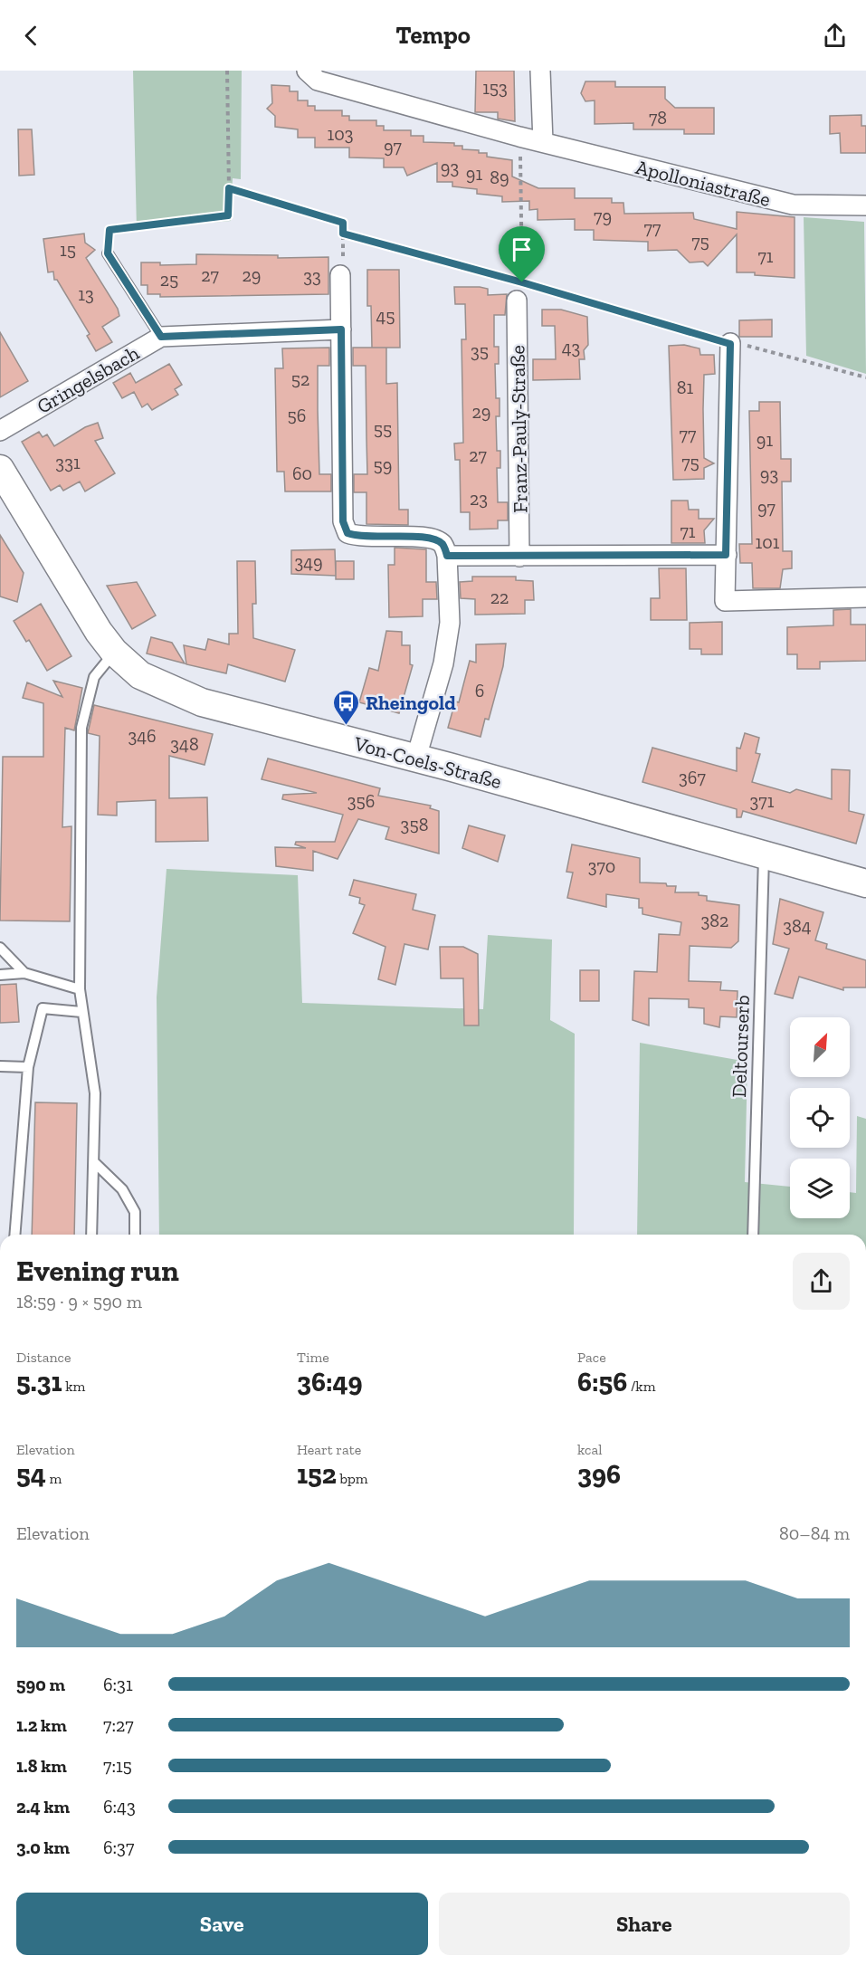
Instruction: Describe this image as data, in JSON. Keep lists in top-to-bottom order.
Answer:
{
  "streets": {
    "main road": ["Von-Coels-Straße"],
    "street": ["Apolloniastraße", "Gringelsbach", "Franz-Pauly-Straße"],
    "lane": ["Deltourserb"]
  },
  "crossings": [
    ["Von-Coels-Straße", "Deltourserb"]
  ],
  "places": {
    "bus stop": ["Rheingold"]
  },
  "house_numbers": [
    "153",
    "78",
    "103",
    "97",
    "93",
    "91",
    "89",
    "79",
    "77",
    "75",
    "15",
    "71",
    "27",
    "29",
    "33",
    "25",
    "13",
    "45",
    "43",
    "35",
    "52",
    "81",
    "29",
    "56",
    "55",
    "77",
    "91",
    "27",
    "331",
    "75",
    "59",
    "60",
    "93",
    "23",
    "97",
    "71",
    "101",
    "349",
    "22",
    "6",
    "346",
    "348",
    "367",
    "356",
    "371",
    "358",
    "370",
    "382",
    "384"
  ],
  "north": "top right",
  "page": {
    "header": "Tempo",
    "heading": ["Evening run", "18:59 · 9 × 590 m"],
    "stats": [
      ["Distance", "5.31 km"],
      ["Time", "36:49"],
      ["Pace", "6:56 /km"],
      ["Elevation", "54 m"],
      ["Heart rate", "152 bpm"],
      ["kcal", "396"]
    ],
    "chart": ["Elevation", "80–84 m"],
    "list": [
      {
        "name": "590 m",
        "note": "6:31"
      },
      {
        "name": "1.2 km",
        "note": "7:27"
      },
      {
        "name": "1.8 km",
        "note": "7:15"
      },
      {
        "name": "2.4 km",
        "note": "6:43"
      },
      {
        "name": "3.0 km",
        "note": "6:37"
      }
    ],
    "buttons": ["Save", "Share"]
  }
}
